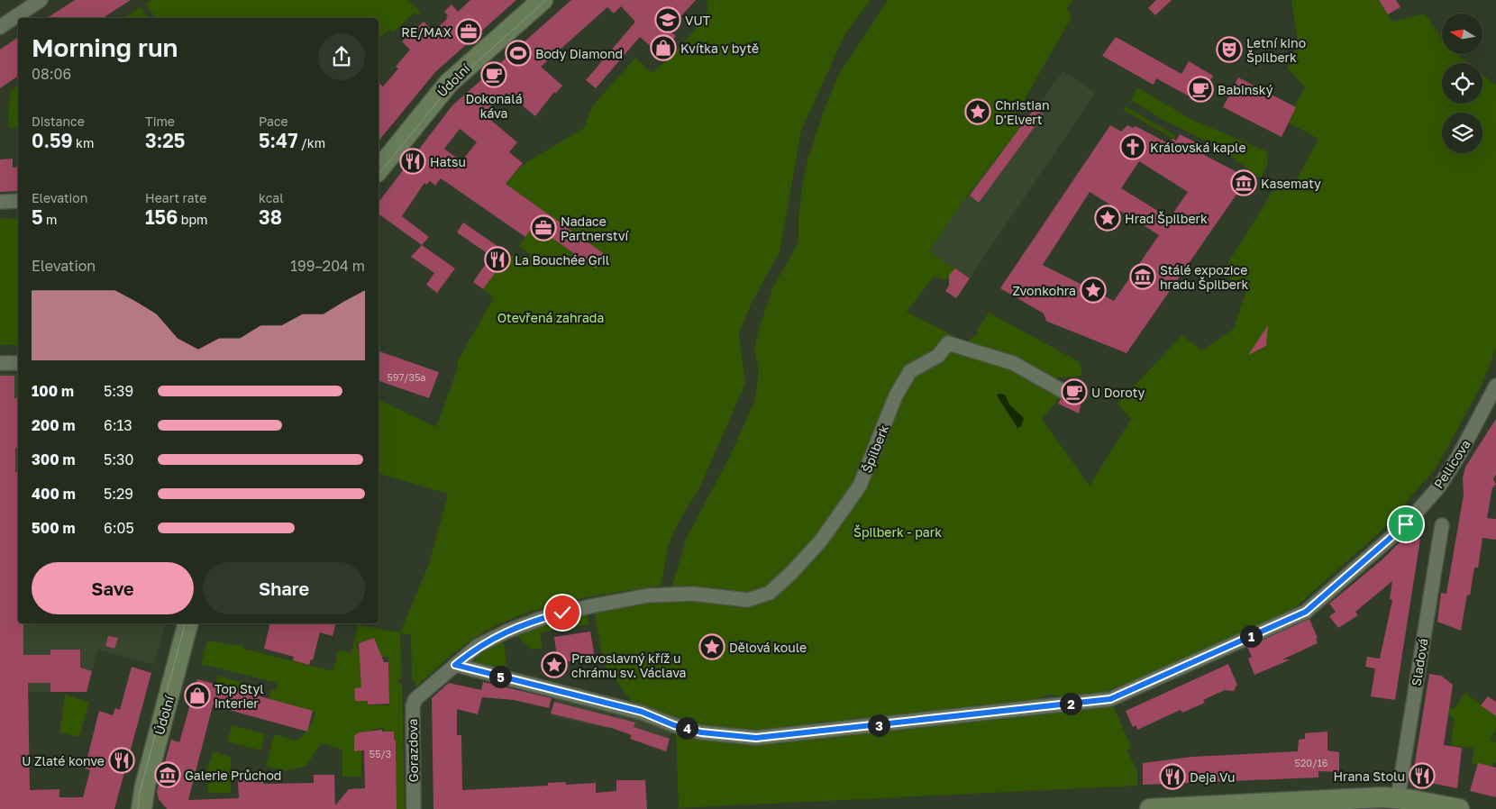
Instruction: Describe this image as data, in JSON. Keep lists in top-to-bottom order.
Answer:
{
  "streets": {
    "street": [
      "Údolní",
      "Špilberk",
      "Pellicova",
      "Sladová",
      "Gorazdova"
    ]
  },
  "crossings": [
    ["Špilberk", "Gorazdova"],
    ["Pellicova", "Gorazdova"]
  ],
  "parks": ["Otevřená zahrada", "Špilberk - park"],
  "places": {
    "school or university": ["VUT"],
    "office": ["RE/MAX", "Nadace Partnerství"],
    "shop": ["Kvítka v bytě", "Top Styl interier"],
    "theatre": ["Letní kino Špilberk"],
    "sports": ["Body Diamond"],
    "cafe": ["Dokonalá káva", "Babinský", "U Doroty"],
    "place": [
      "Christian D'Elvert",
      "Hrad Špilberk",
      "Zvonkohra",
      "Dělová koule",
      "Pravoslavný kříž u chrámu sv. Václava"
    ],
    "church": ["Královská kaple"],
    "restaurant": [
      "Hatsu",
      "La Bouchée Gril",
      "U Zlaté konve",
      "Hrana Stolu",
      "Deja Vu"
    ],
    "museum": ["Kasematy", "Stálé expozice hradu Špilberk", "Galerie Průchod"]
  },
  "house_numbers": ["597/35a", "55/3", "520/16"],
  "north": "left",
  "page": {
    "heading": ["Morning run", "08:06"],
    "stats": [
      ["Distance", "0.59 km"],
      ["Time", "3:25"],
      ["Pace", "5:47 /km"],
      ["Elevation", "5 m"],
      ["Heart rate", "156 bpm"],
      ["kcal", "38"]
    ],
    "chart": ["Elevation", "199–204 m"],
    "list": [
      {
        "name": "100 m",
        "note": "5:39"
      },
      {
        "name": "200 m",
        "note": "6:13"
      },
      {
        "name": "300 m",
        "note": "5:30"
      },
      {
        "name": "400 m",
        "note": "5:29"
      },
      {
        "name": "500 m",
        "note": "6:05"
      }
    ],
    "buttons": ["Save", "Share"],
    "pins": [
      "1",
      "5",
      "2",
      "3",
      "4"
    ]
  }
}
